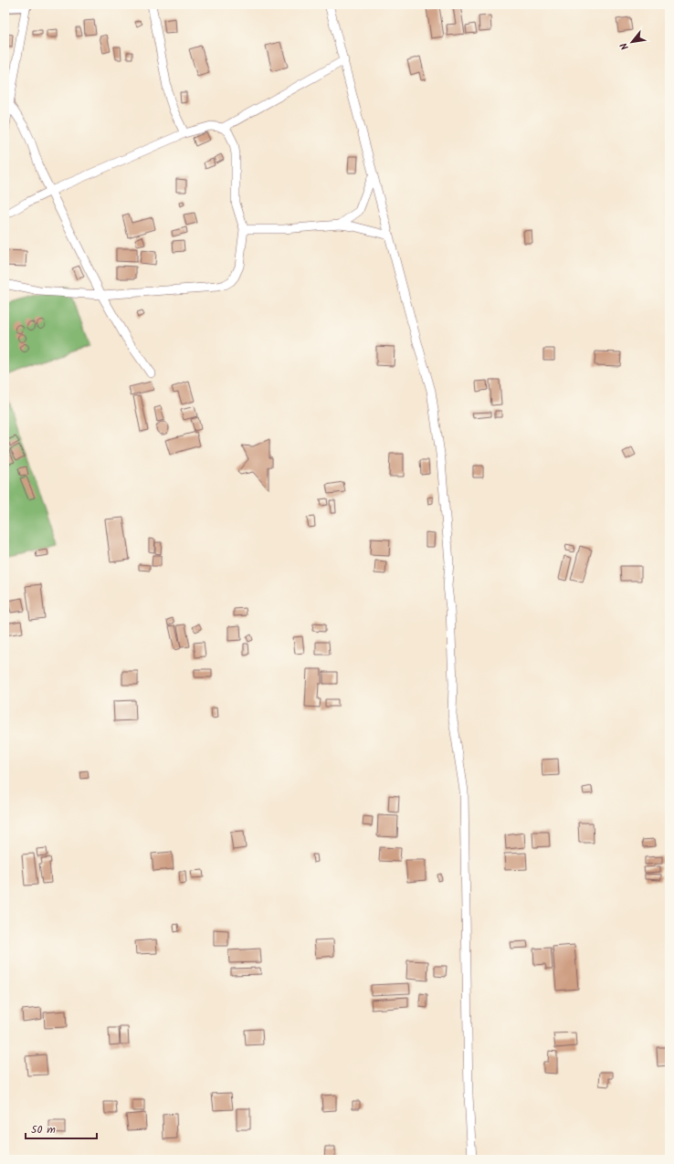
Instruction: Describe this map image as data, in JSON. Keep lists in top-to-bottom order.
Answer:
{
  "scale_bar": "50 m",
  "north": "bottom left"
}
